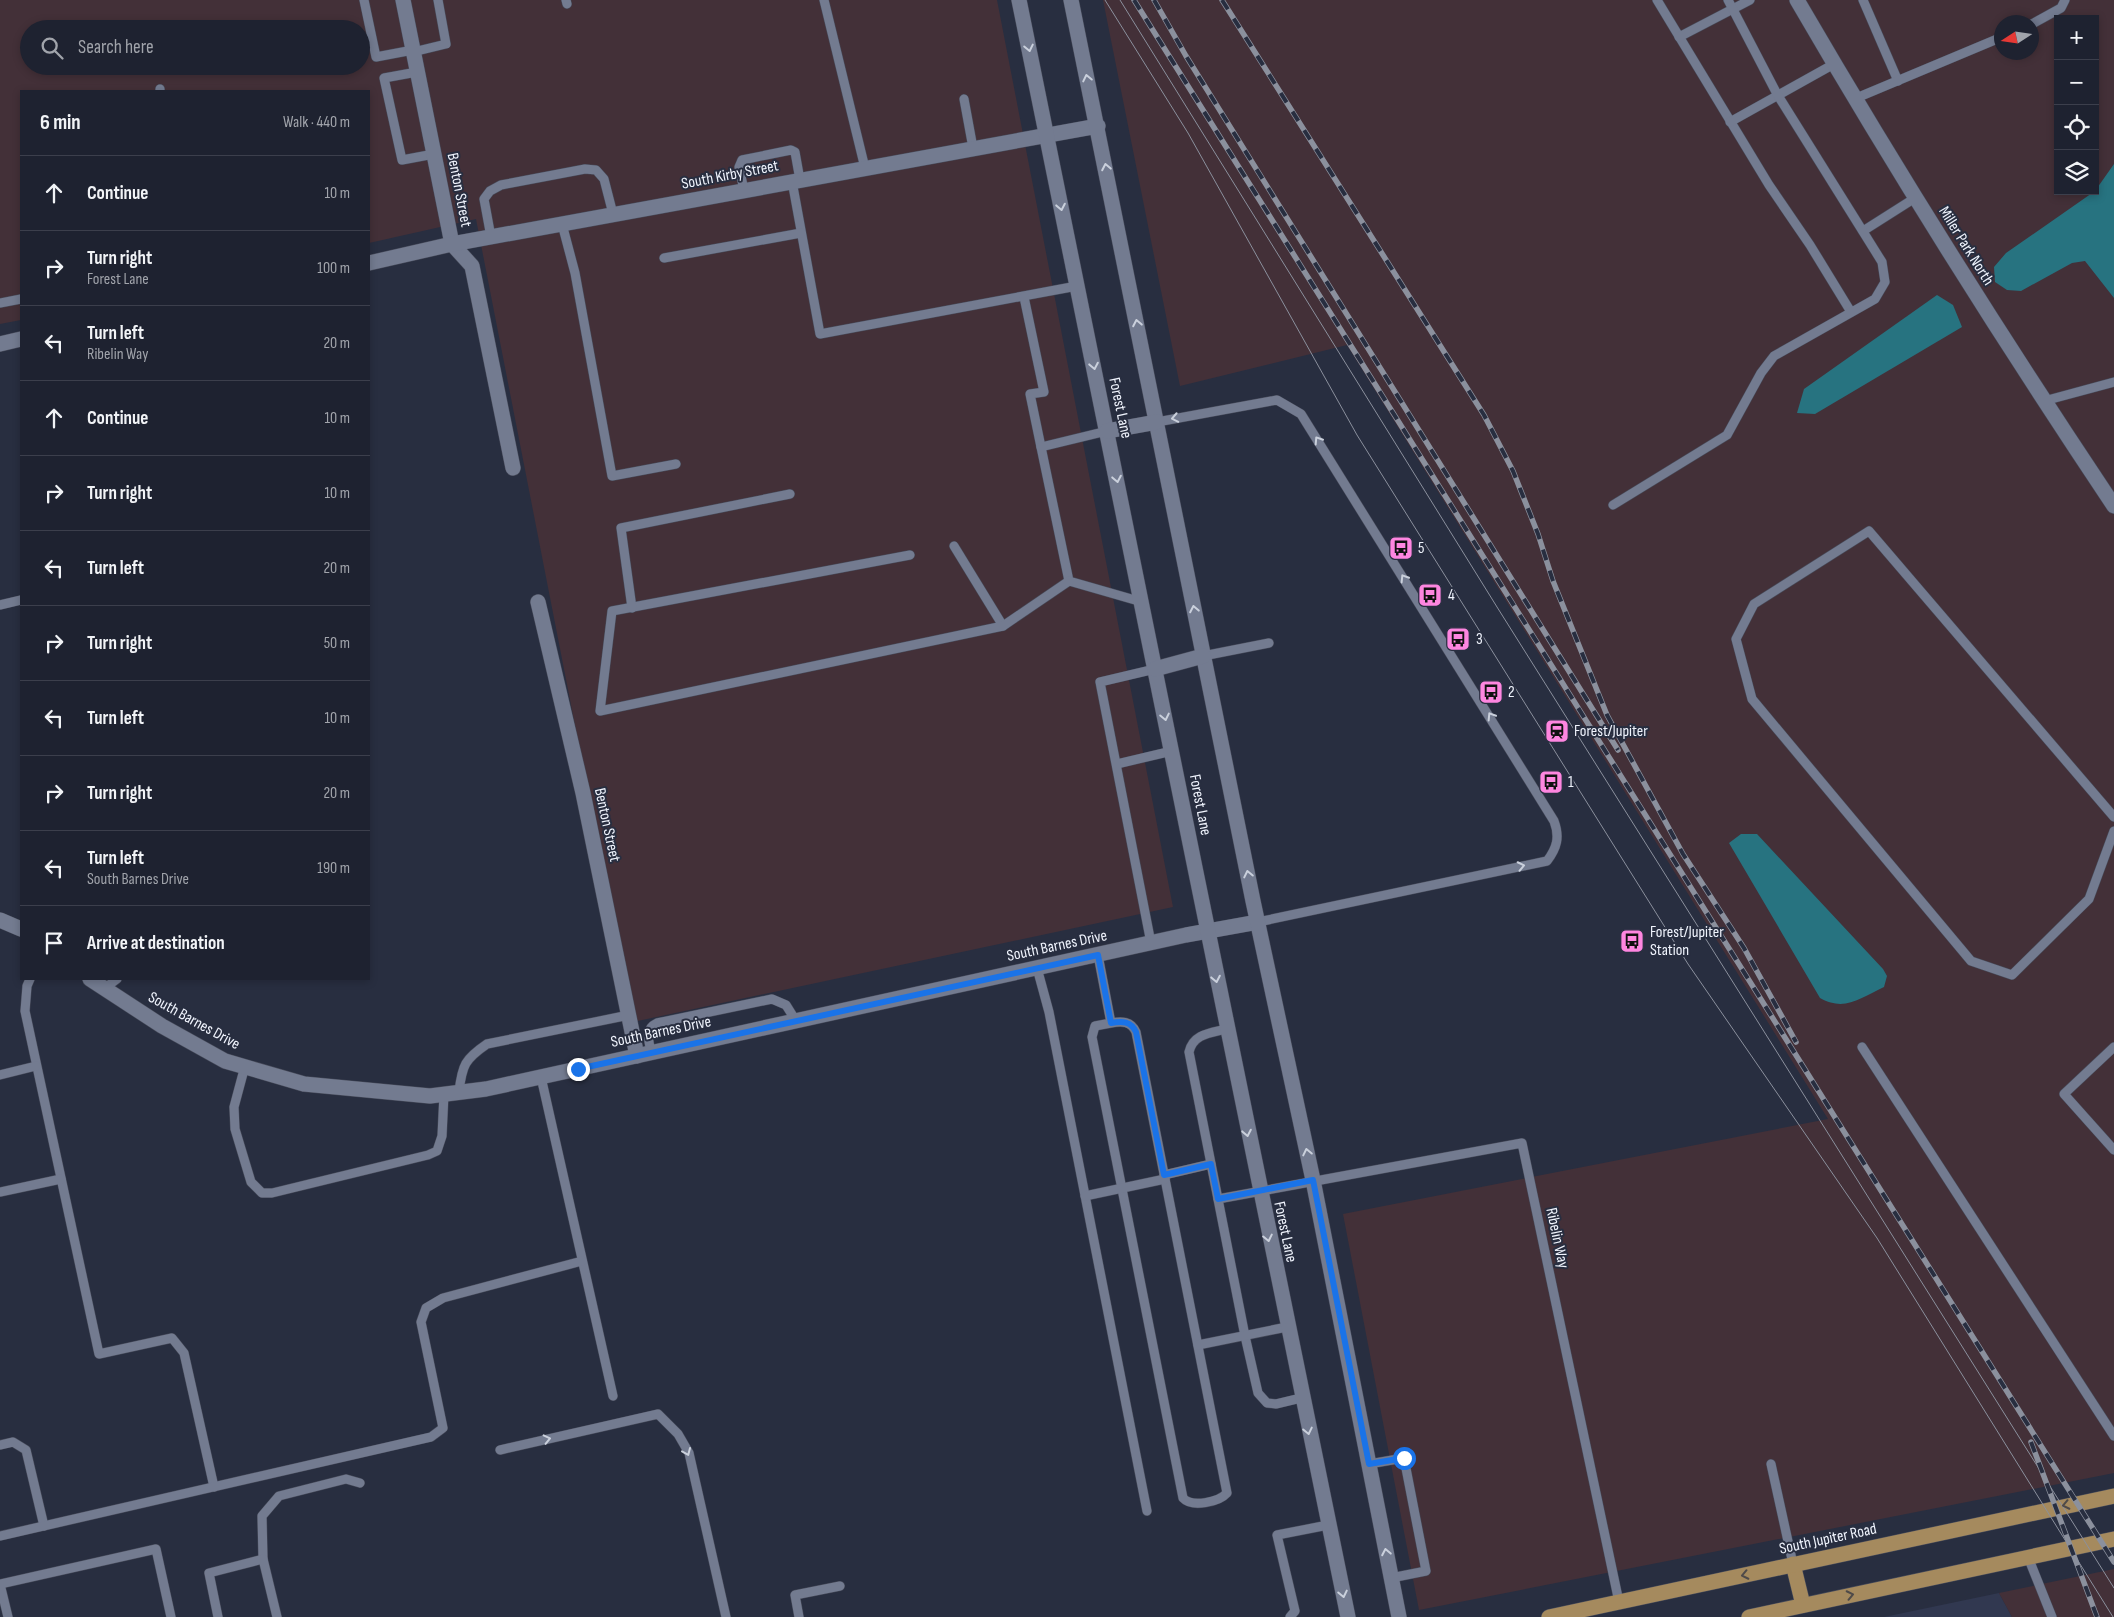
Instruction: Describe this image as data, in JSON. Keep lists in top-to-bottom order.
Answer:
{
  "streets": {
    "main road": ["South Jupiter Road"],
    "street": [
      "South Kirby Street",
      "Benton Street",
      "Miller Park North",
      "Forest Lane",
      "South Barnes Drive"
    ],
    "lane": ["Ribelin Way"]
  },
  "crossings": [
    ["South Kirby Street", "Benton Street"],
    ["South Kirby Street", "Forest Lane"],
    ["Benton Street", "South Barnes Drive"],
    ["Forest Lane", "South Barnes Drive"],
    ["Forest Lane", "Ribelin Way"],
    ["Ribelin Way", "South Jupiter Road"]
  ],
  "places": {
    "bus stop": [
      "5",
      "4",
      "3",
      "2",
      "1",
      "Forest/Jupiter Station"
    ],
    "station": ["Forest/Jupiter"]
  },
  "north": "left",
  "page": {
    "map_buttons": ["+", "−"],
    "search": "Search here",
    "heading": ["6 min", "Walk · 440 m"],
    "list": [
      ["Continue", "10 m"],
      ["Turn right", "Forest Lane", "100 m"],
      ["Turn left", "Ribelin Way", "20 m"],
      ["Continue", "10 m"],
      ["Turn right", "10 m"],
      ["Turn left", "20 m"],
      ["Turn right", "50 m"],
      ["Turn left", "10 m"],
      ["Turn right", "20 m"],
      ["Turn left", "South Barnes Drive", "190 m"],
      "Arrive at destination"
    ]
  }
}
